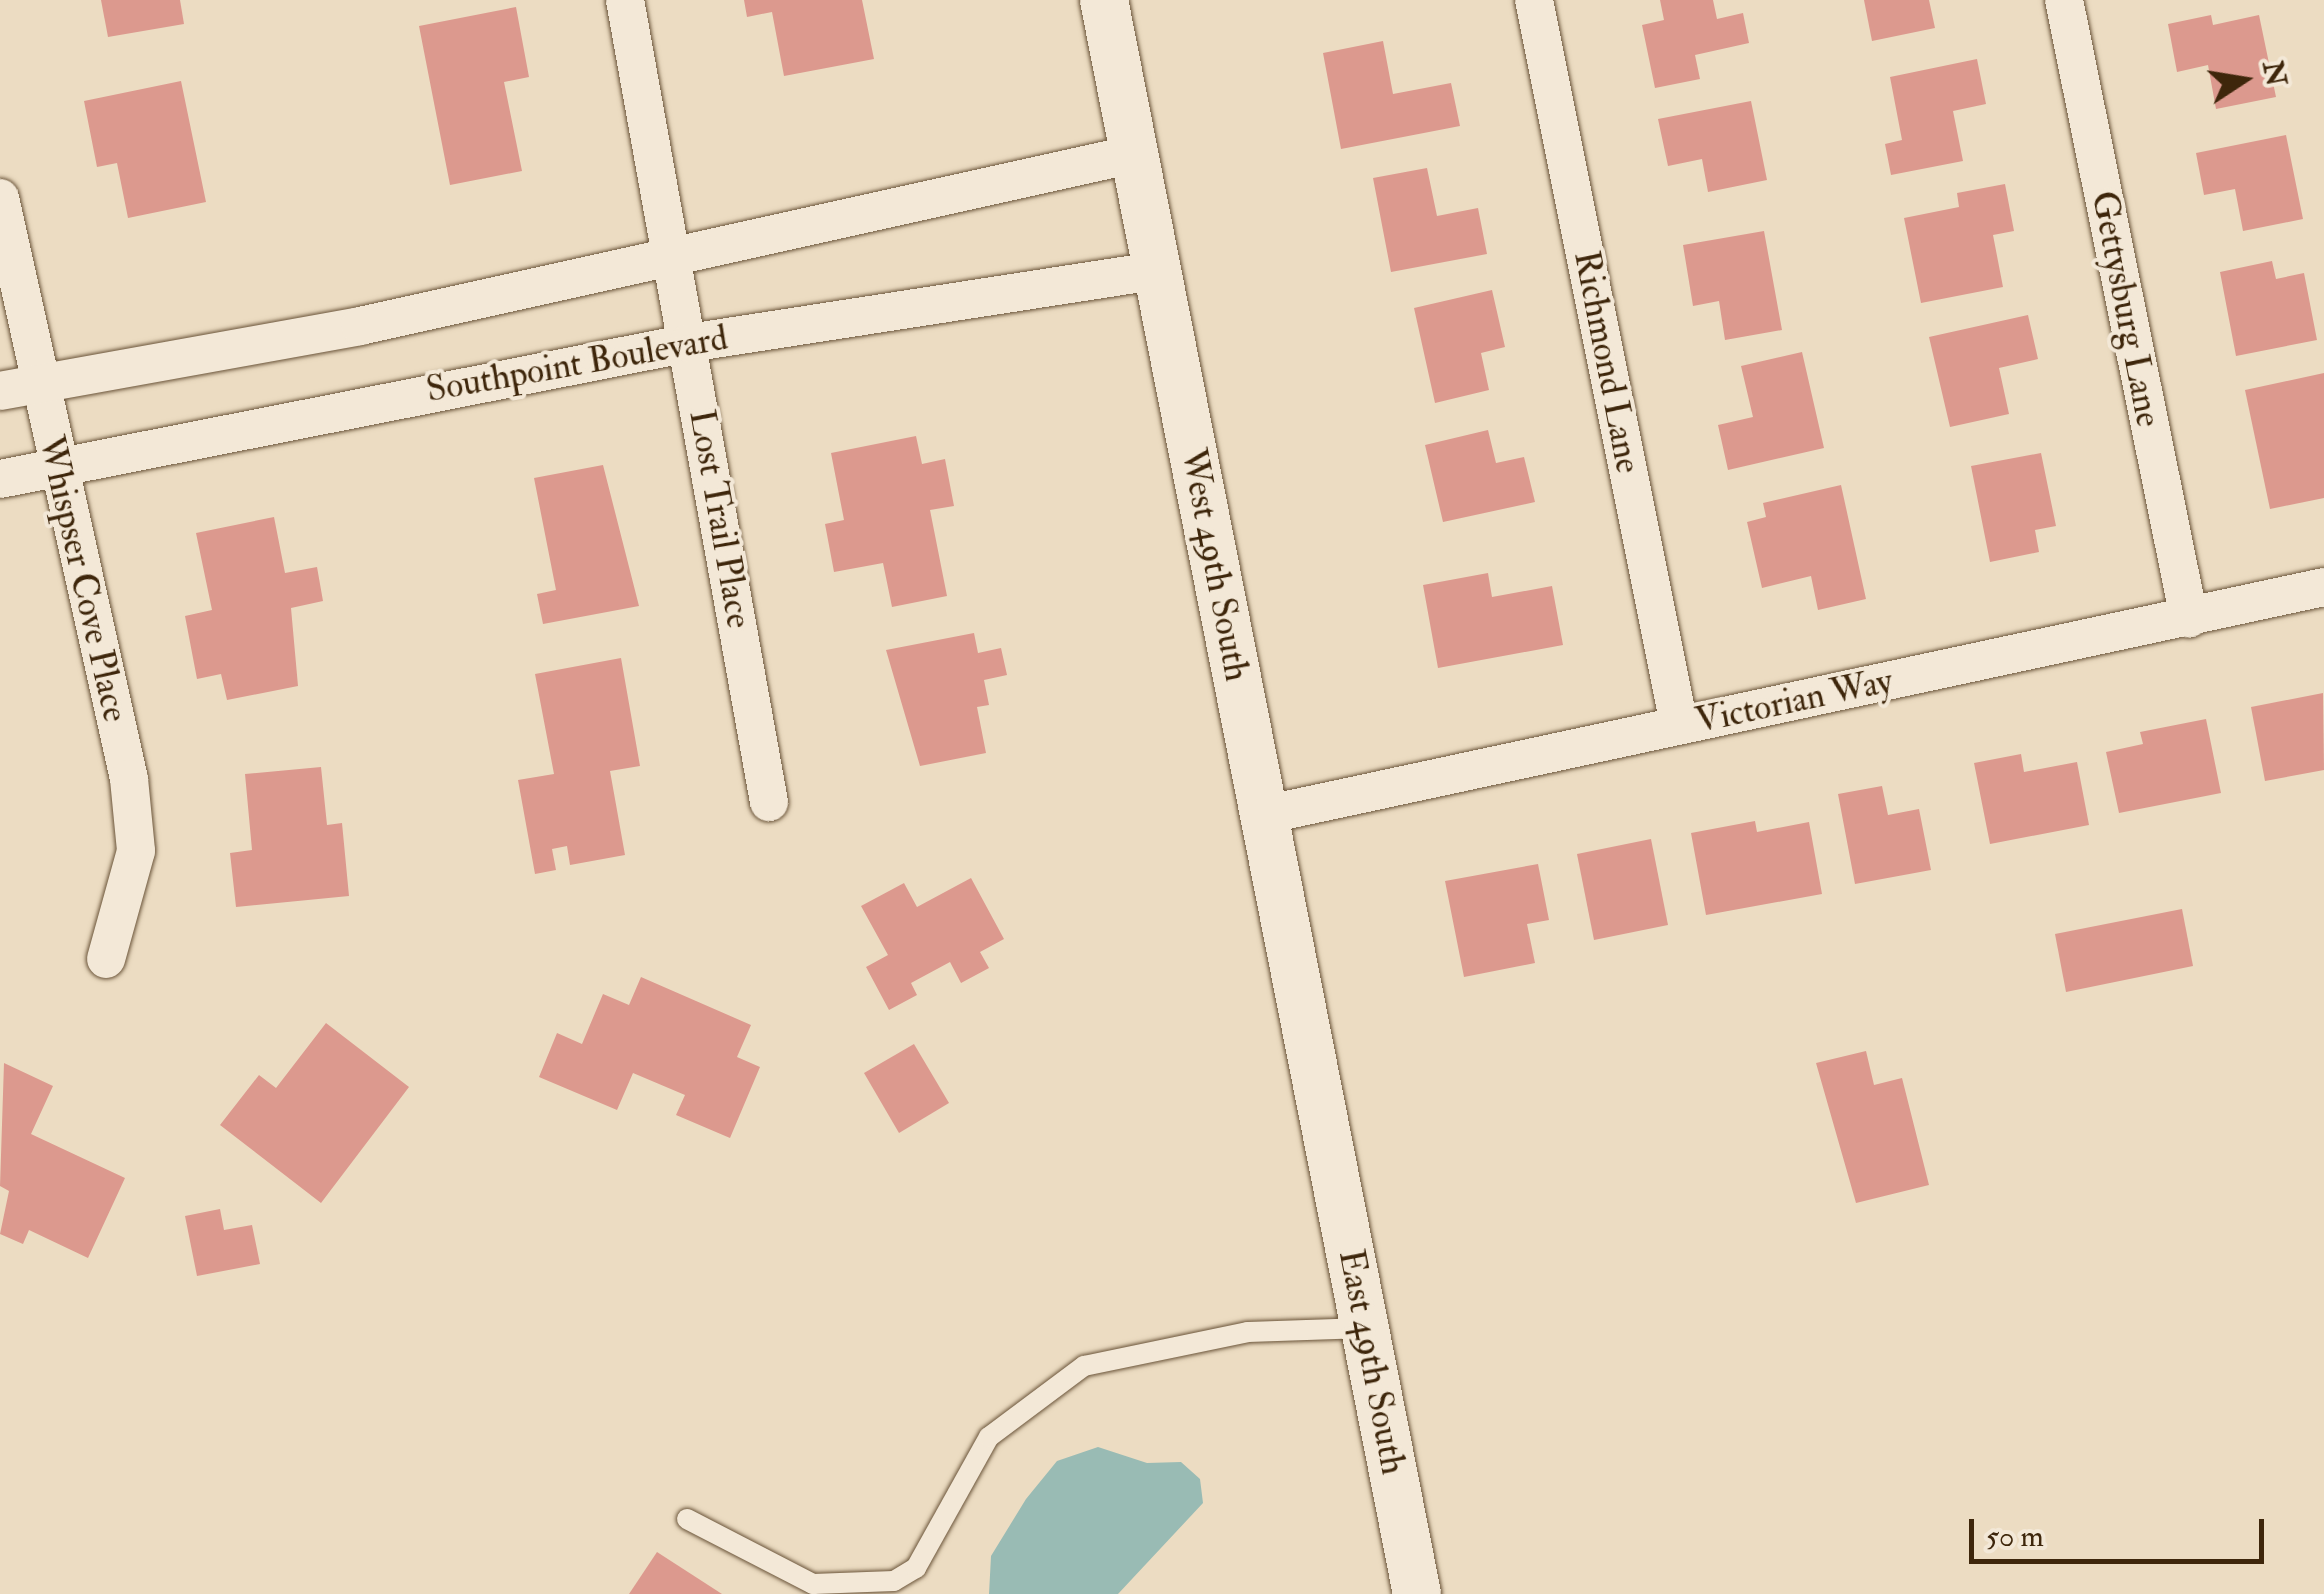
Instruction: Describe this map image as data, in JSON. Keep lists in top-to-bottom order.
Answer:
{
  "streets": {
    "street": [
      "Gettysburg Lane",
      "Richmond Lane",
      "Southpoint Boulevard",
      "Lost Trail Place",
      "West 49th South",
      "Whispser Cove Place",
      "Victorian Way",
      "East 49th South"
    ]
  },
  "crossings": [
    ["Gettysburg Lane", "Victorian Way"],
    ["Richmond Lane", "Victorian Way"],
    ["Southpoint Boulevard", "Lost Trail Place"],
    ["Southpoint Boulevard", "West 49th South"],
    ["Southpoint Boulevard", "Whispser Cove Place"],
    ["West 49th South", "Victorian Way"],
    ["West 49th South", "East 49th South"]
  ],
  "scale_bar": "50 m",
  "north": "right"
}
